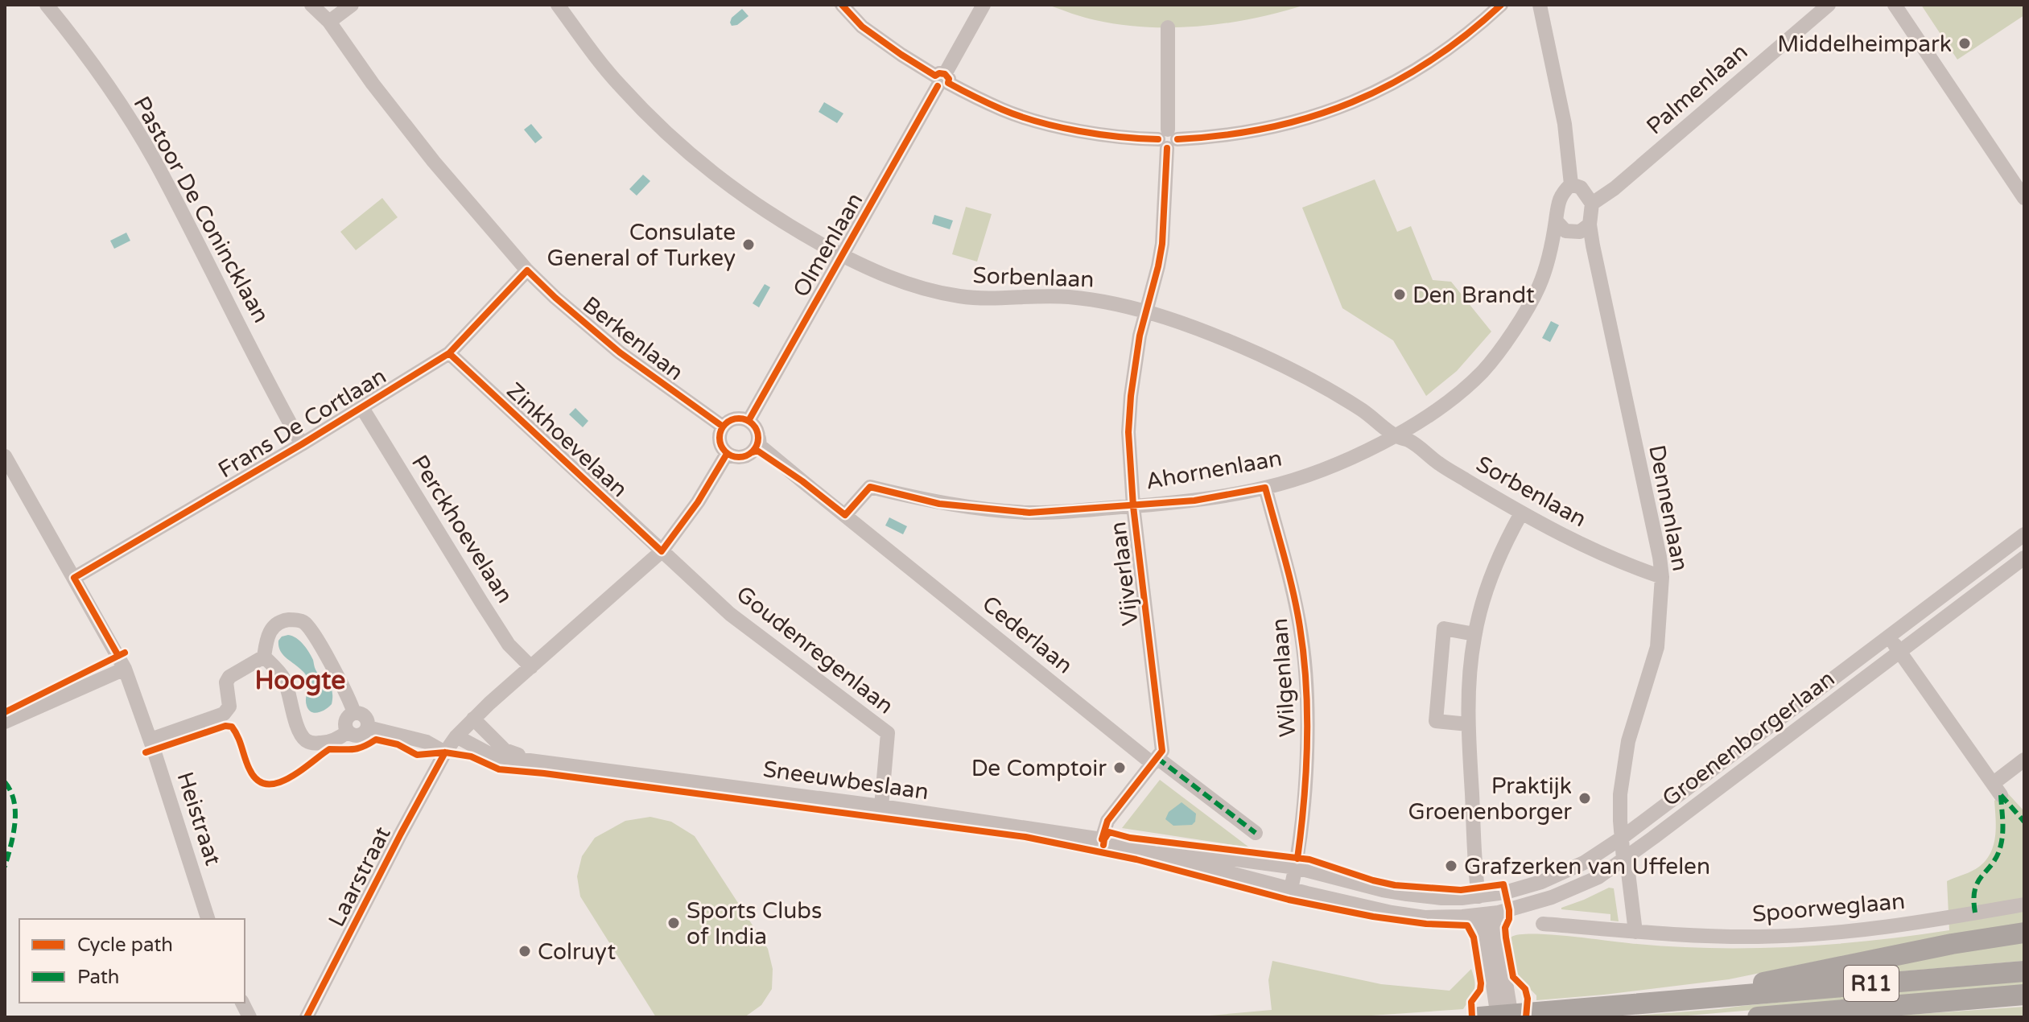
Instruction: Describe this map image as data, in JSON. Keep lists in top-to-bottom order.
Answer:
{
  "streets": {
    "highway": ["R11"],
    "street": [
      "Palmenlaan",
      "Pastoor De Conincklaan",
      "Olmenlaan",
      "Sorbenlaan",
      "Berkenlaan",
      "Frans De Cortlaan",
      "Zinkhoevelaan",
      "Ahornenlaan",
      "Dennenlaan",
      "Perckhoevelaan",
      "Vijverlaan",
      "Cederlaan",
      "Goudenregenlaan",
      "Wilgenlaan",
      "Groenenborgerlaan",
      "Sneeuwbeslaan",
      "Heistraat",
      "Laarstraat",
      "Spoorweglaan"
    ]
  },
  "crossings": [
    ["Palmenlaan", "Ahornenlaan"],
    ["Palmenlaan", "Dennenlaan"],
    ["Pastoor De Conincklaan", "Frans De Cortlaan"],
    ["Olmenlaan", "Sorbenlaan"],
    ["Olmenlaan", "Berkenlaan"],
    ["Olmenlaan", "Cederlaan"],
    ["Olmenlaan", "Laarstraat"],
    ["Sorbenlaan", "Ahornenlaan"],
    ["Sorbenlaan", "Dennenlaan"],
    ["Sorbenlaan", "Vijverlaan"],
    ["Berkenlaan", "Frans De Cortlaan"],
    ["Berkenlaan", "Cederlaan"],
    ["Berkenlaan", "Laarstraat"],
    ["Frans De Cortlaan", "Zinkhoevelaan"],
    ["Frans De Cortlaan", "Perckhoevelaan"],
    ["Frans De Cortlaan", "Heistraat"],
    ["Zinkhoevelaan", "Goudenregenlaan"],
    ["Zinkhoevelaan", "Laarstraat"],
    ["Ahornenlaan", "Dennenlaan"],
    ["Ahornenlaan", "Vijverlaan"],
    ["Ahornenlaan", "Cederlaan"],
    ["Ahornenlaan", "Wilgenlaan"],
    ["Dennenlaan", "Groenenborgerlaan"],
    ["Perckhoevelaan", "Laarstraat"],
    ["Vijverlaan", "Cederlaan"],
    ["Cederlaan", "Laarstraat"],
    ["Goudenregenlaan", "Sneeuwbeslaan"],
    ["Goudenregenlaan", "Laarstraat"],
    ["Wilgenlaan", "Groenenborgerlaan"],
    ["Wilgenlaan", "Sneeuwbeslaan"],
    ["Groenenborgerlaan", "Sneeuwbeslaan"],
    ["Sneeuwbeslaan", "Laarstraat"]
  ],
  "districts": ["Hoogte"],
  "places": [
    "Middelheimpark",
    "Consulate General of Turkey",
    "Den Brandt",
    "De Comptoir",
    "Praktijk Groenenborger",
    "Grafzerken van Uffelen",
    "Sports Clubs of India",
    "Colruyt"
  ],
  "legend": ["Cycle path", "Path"]
}
